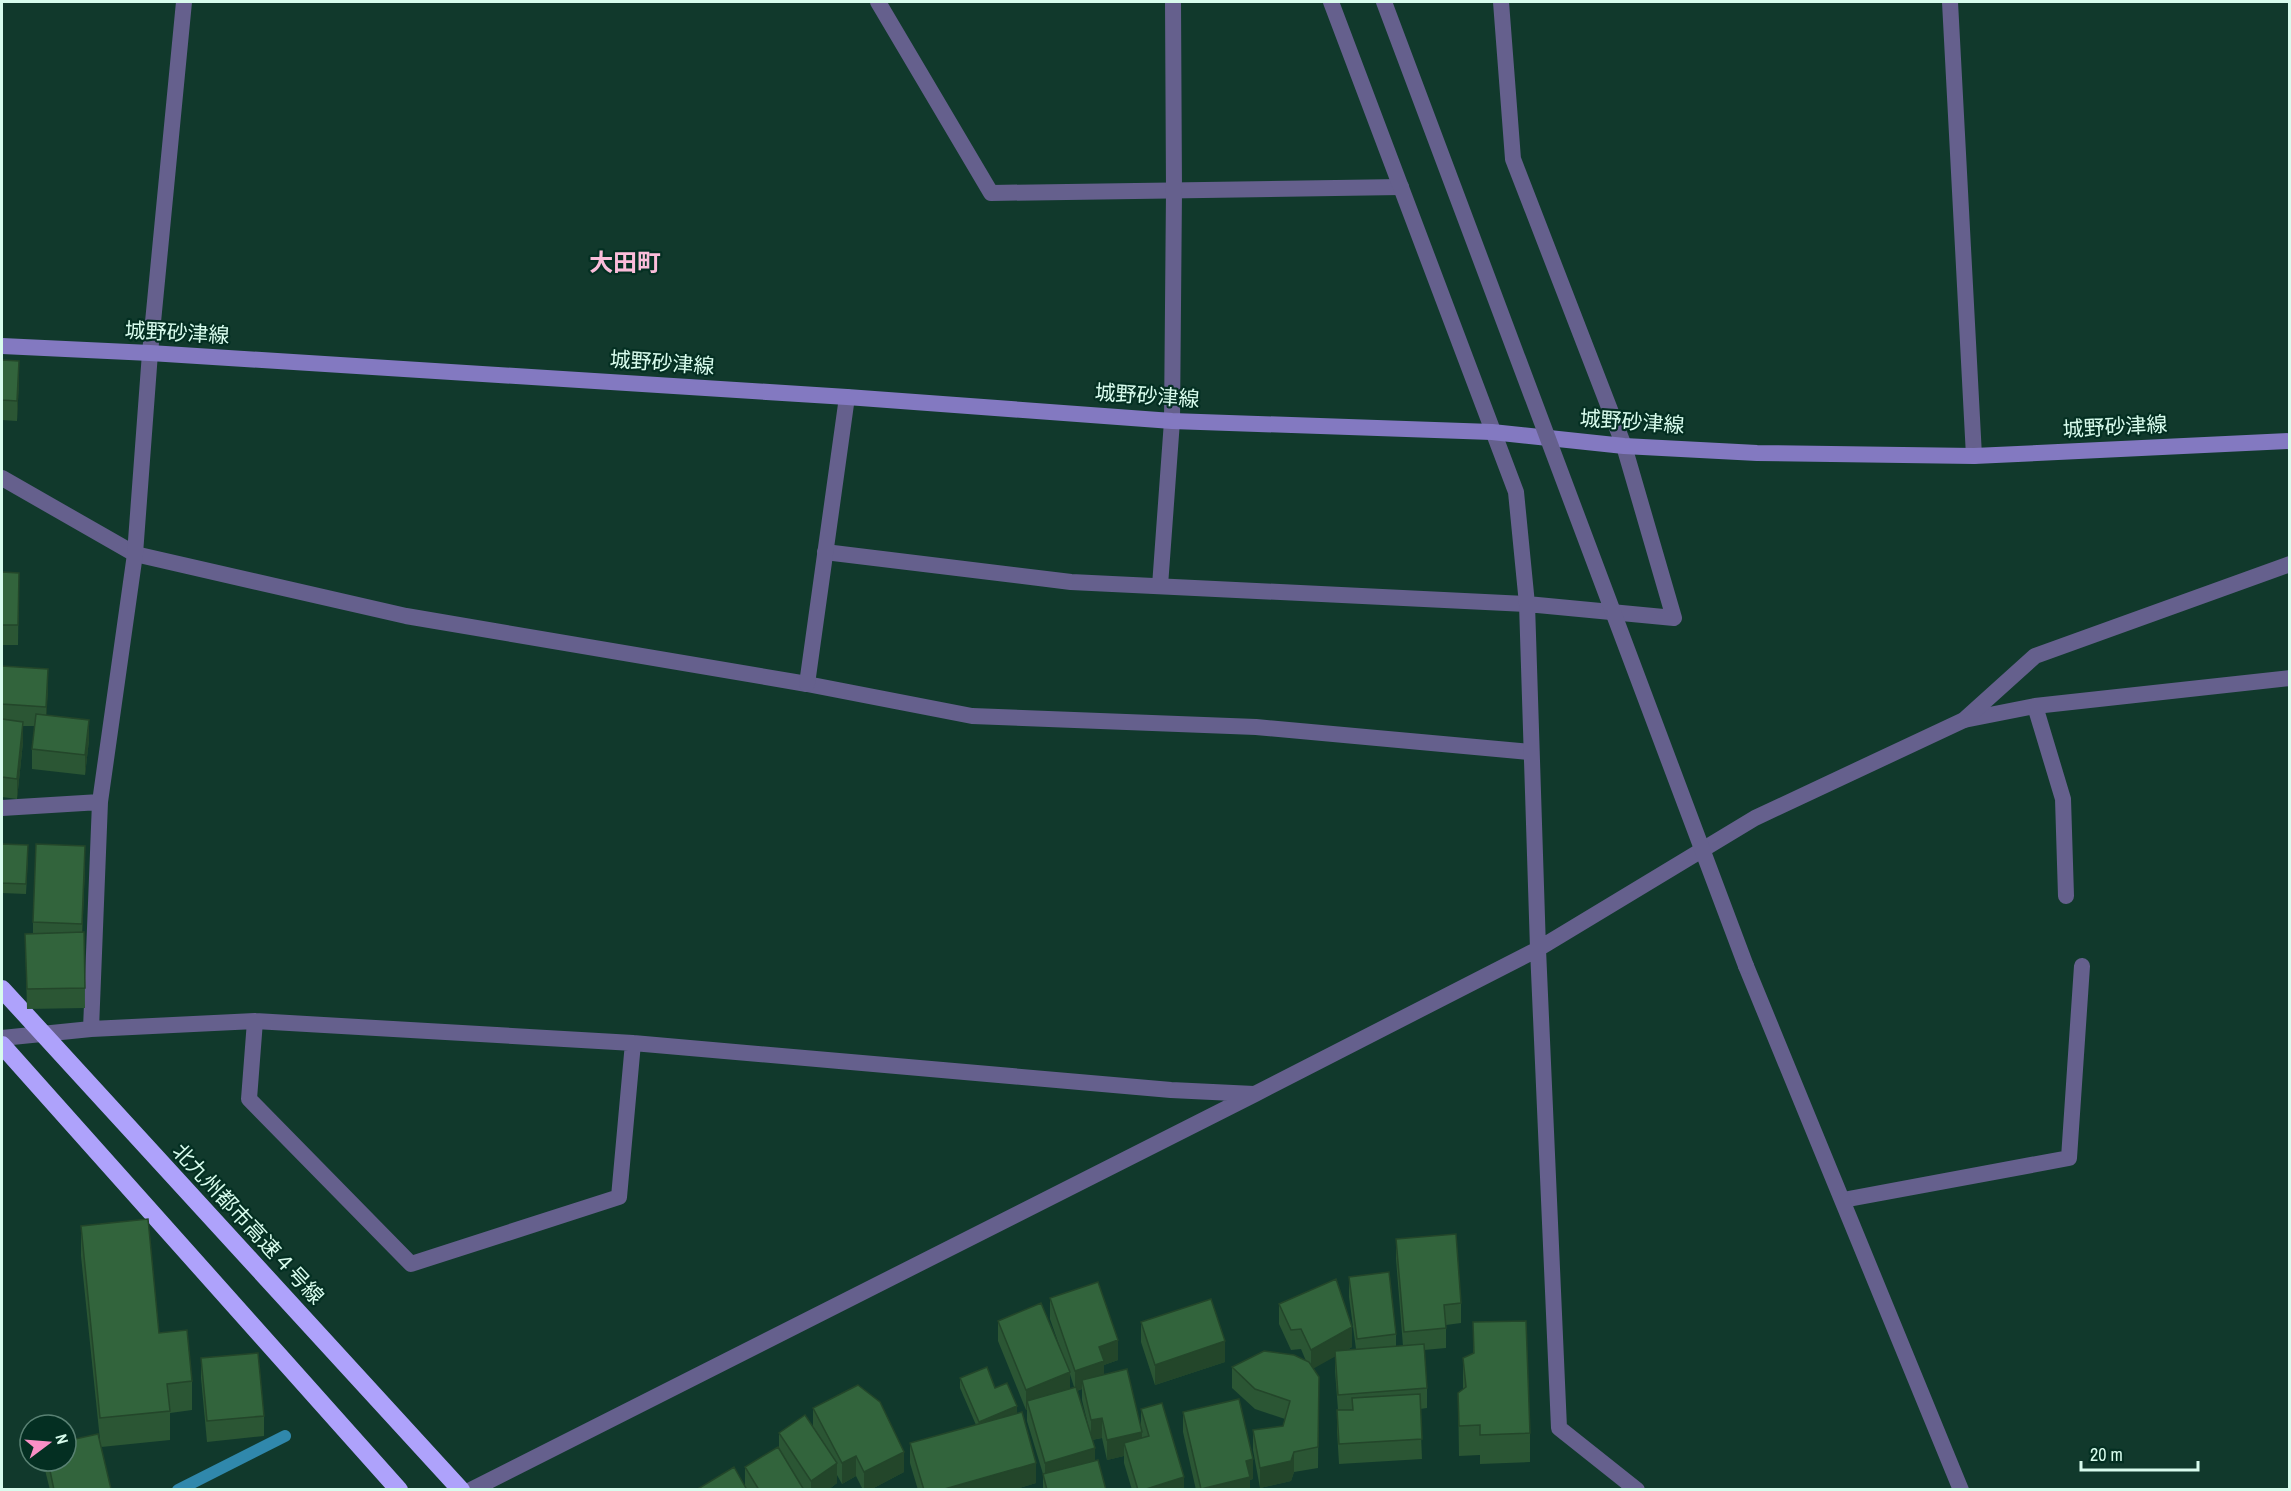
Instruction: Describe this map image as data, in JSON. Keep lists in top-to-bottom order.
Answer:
{
  "streets": {
    "highway": ["北九州都市高速４号線"],
    "main road": ["城野砂津線"]
  },
  "districts": ["大田町"],
  "scale_bar": "20 m",
  "north": "right"
}
